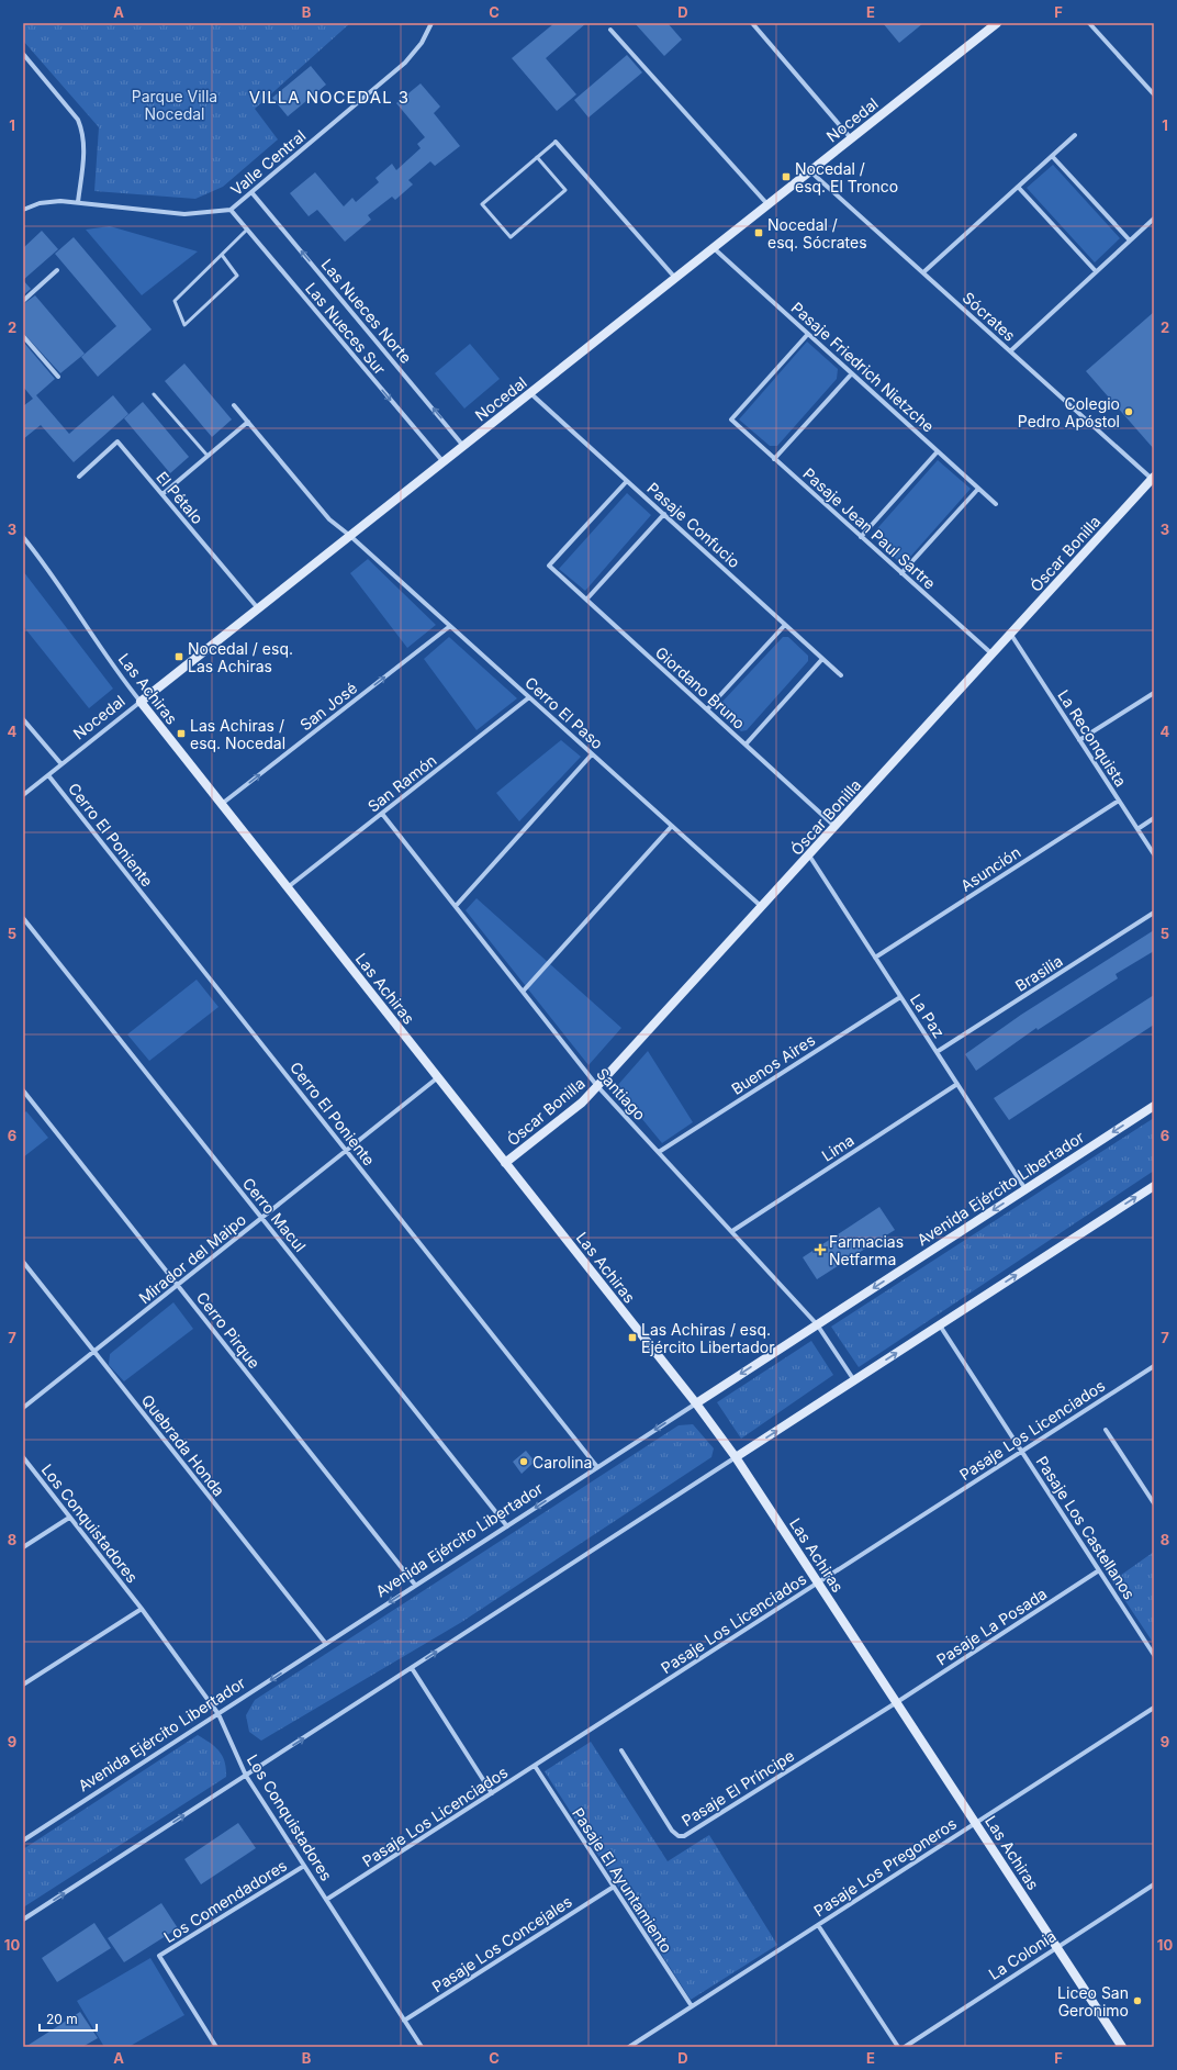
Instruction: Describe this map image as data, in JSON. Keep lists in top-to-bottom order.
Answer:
{
  "streets": {
    "street": [
      "Nocedal",
      "Valle Central",
      "Las Nueces Norte",
      "Sócrates",
      "Las Nueces Sur",
      "Pasaje Friedrich Nietzche",
      "El Pétalo",
      "Pasaje Confucio",
      "Pasaje Jean Paul Sartre",
      "Óscar Bonilla",
      "Giordano Bruno",
      "Las Achiras",
      "San José",
      "Cerro El Paso",
      "La Reconquista",
      "San Ramón",
      "Cerro El Poniente",
      "Asunción",
      "Brasilia",
      "La Paz",
      "Buenos Aires",
      "Santiago",
      "Lima",
      "Avenida Ejército Libertador",
      "Cerro Macul",
      "Mirador del Maipo",
      "Cerro Pirque",
      "Pasaje Los Licenciados",
      "Quebrada Honda",
      "Los Conquistadores",
      "Pasaje Los Castellanos",
      "Pasaje La Posada",
      "Pasaje El Príncipe",
      "Pasaje Los Pregoneros",
      "Pasaje El Ayuntamiento",
      "Los Comendadores",
      "Pasaje Los Concejales",
      "La Colonia"
    ]
  },
  "crossings": [
    ["Nocedal", "Las Nueces Norte"],
    ["Nocedal", "Sócrates"],
    ["Nocedal", "Las Nueces Sur"],
    ["Nocedal", "Pasaje Friedrich Nietzche"],
    ["Nocedal", "El Pétalo"],
    ["Nocedal", "Pasaje Confucio"],
    ["Nocedal", "Las Achiras"],
    ["Nocedal", "Cerro El Paso"],
    ["Nocedal", "Cerro El Poniente"],
    ["Valle Central", "Las Nueces Norte"],
    ["Valle Central", "Las Nueces Sur"],
    ["Sócrates", "Óscar Bonilla"],
    ["Pasaje Friedrich Nietzche", "Pasaje Jean Paul Sartre"],
    ["Pasaje Confucio", "Giordano Bruno"],
    ["Pasaje Jean Paul Sartre", "Óscar Bonilla"],
    ["Óscar Bonilla", "Giordano Bruno"],
    ["Óscar Bonilla", "Las Achiras"],
    ["Óscar Bonilla", "Cerro El Paso"],
    ["Óscar Bonilla", "La Reconquista"],
    ["Óscar Bonilla", "La Paz"],
    ["Óscar Bonilla", "Santiago"],
    ["Las Achiras", "San José"],
    ["Las Achiras", "San Ramón"],
    ["Las Achiras", "Avenida Ejército Libertador"],
    ["Las Achiras", "Mirador del Maipo"],
    ["Las Achiras", "Pasaje Los Licenciados"],
    ["Las Achiras", "Pasaje La Posada"],
    ["Las Achiras", "Pasaje El Príncipe"],
    ["Las Achiras", "Pasaje Los Pregoneros"],
    ["Las Achiras", "La Colonia"],
    ["San José", "Cerro El Paso"],
    ["Cerro El Paso", "San Ramón"],
    ["La Reconquista", "Asunción"],
    ["San Ramón", "Santiago"],
    ["Cerro El Poniente", "Avenida Ejército Libertador"],
    ["Cerro El Poniente", "Mirador del Maipo"],
    ["Asunción", "La Paz"],
    ["Brasilia", "La Paz"],
    ["La Paz", "Buenos Aires"],
    ["La Paz", "Lima"],
    ["La Paz", "Avenida Ejército Libertador"],
    ["Buenos Aires", "Santiago"],
    ["Santiago", "Lima"],
    ["Santiago", "Avenida Ejército Libertador"],
    ["Avenida Ejército Libertador", "Cerro Macul"],
    ["Avenida Ejército Libertador", "Cerro Pirque"],
    ["Avenida Ejército Libertador", "Quebrada Honda"],
    ["Avenida Ejército Libertador", "Los Conquistadores"],
    ["Cerro Macul", "Mirador del Maipo"],
    ["Mirador del Maipo", "Cerro Pirque"],
    ["Mirador del Maipo", "Quebrada Honda"],
    ["Pasaje Los Licenciados", "Los Conquistadores"],
    ["Pasaje Los Licenciados", "Pasaje Los Castellanos"],
    ["Pasaje Los Licenciados", "Pasaje El Ayuntamiento"],
    ["Los Conquistadores", "Los Comendadores"],
    ["Los Conquistadores", "Pasaje Los Concejales"],
    ["Pasaje Los Castellanos", "Pasaje La Posada"],
    ["Pasaje La Posada", "Pasaje El Príncipe"],
    ["Pasaje Los Pregoneros", "Pasaje El Ayuntamiento"],
    ["Pasaje El Ayuntamiento", "Pasaje Los Concejales"]
  ],
  "one_way": ["Las Nueces Norte", "Las Nueces Sur", "San José"],
  "districts": ["VILLA NOCEDAL 3"],
  "parks": ["Parque Villa Nocedal"],
  "places": {
    "transit": [
      "Nocedal / esq. El Tronco",
      "Nocedal / esq. Sócrates",
      "Nocedal / esq. Las Achiras",
      "Las Achiras / esq. Nocedal",
      "Las Achiras / esq. Ejército Libertador"
    ],
    "other": ["Colegio Pedro Apóstol", "Carolina", "Liceo San Geronimo"],
    "health": ["Farmacias Netfarma"]
  },
  "scale_bar": "20 m",
  "grid": {
    "columns": [
      "A",
      "B",
      "C",
      "D",
      "E",
      "F"
    ],
    "rows": [
      "1",
      "2",
      "3",
      "4",
      "5",
      "6",
      "7",
      "8",
      "9",
      "10"
    ]
  }
}
